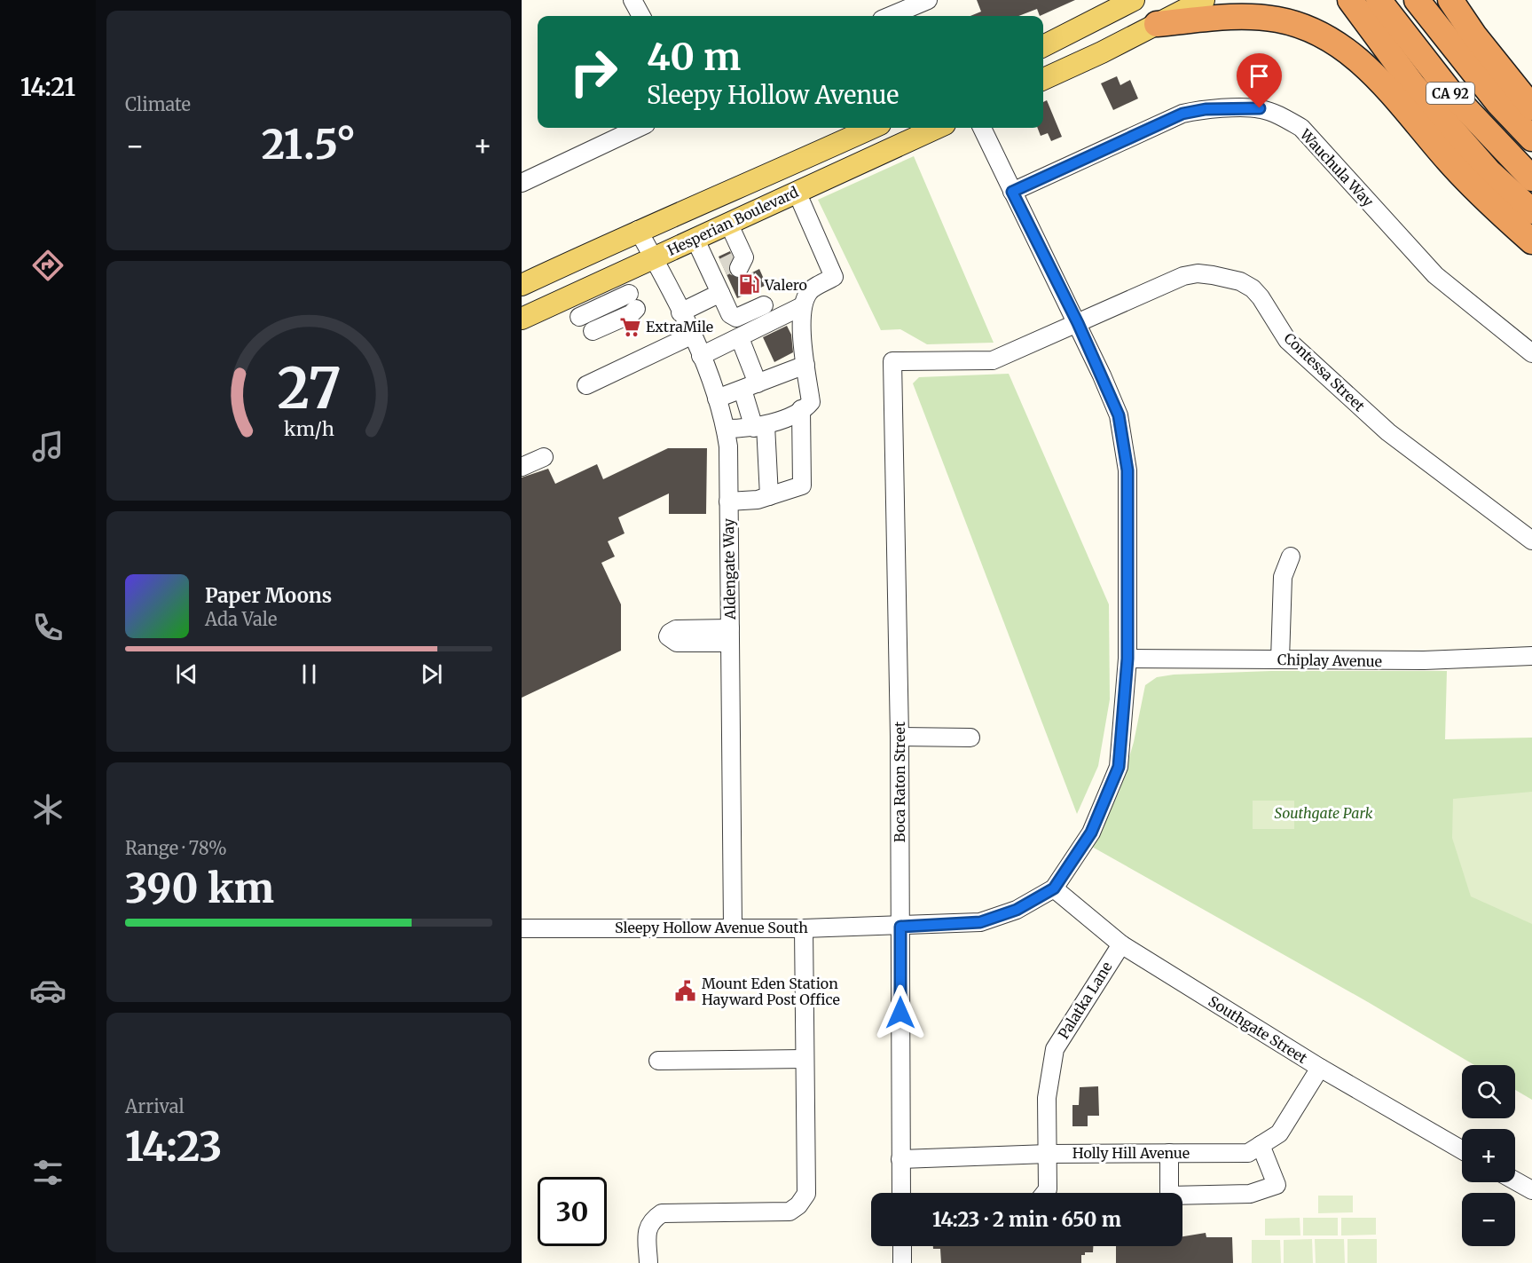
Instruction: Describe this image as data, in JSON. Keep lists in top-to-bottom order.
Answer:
{
  "streets": {
    "highway": ["CA 92"],
    "main road": ["Hesperian Boulevard"],
    "street": [
      "Wauchula Way",
      "Contessa Street",
      "Aldengate Way",
      "Chiplay Avenue",
      "Boca Raton Street",
      "Sleepy Hollow Avenue South",
      "Palatka Lane",
      "Southgate Street",
      "Holly Hill Avenue"
    ]
  },
  "crossings": [
    ["Hesperian Boulevard", "Aldengate Way"],
    ["Contessa Street", "Boca Raton Street"],
    ["Aldengate Way", "Sleepy Hollow Avenue South"],
    ["Boca Raton Street", "Sleepy Hollow Avenue South"],
    ["Boca Raton Street", "Holly Hill Avenue"],
    ["Sleepy Hollow Avenue South", "Southgate Street"],
    ["Palatka Lane", "Southgate Street"],
    ["Palatka Lane", "Holly Hill Avenue"],
    ["Southgate Street", "Holly Hill Avenue"]
  ],
  "parks": ["Southgate Park"],
  "places": {
    "fuel station": ["Valero"],
    "supermarket": ["ExtraMile"],
    "public building": ["Mount Eden Station Hayward Post Office"]
  },
  "page": {
    "tabs": "14:21",
    "tile": [
      "Climate",
      ["Range · 78%", "390 km"],
      ["Arrival", "14:23"]
    ],
    "turn": ["40 m", "Sleepy Hollow Avenue"],
    "heat": ["−", "21.5°", "+"],
    "song": ["Paper Moons", "Ada Vale"],
    "map_buttons": ["+", "−"],
    "limit": "30",
    "trip": "14:23 · 2 min · 650 m",
    "gauge": ["27", "km/h"]
  }
}
